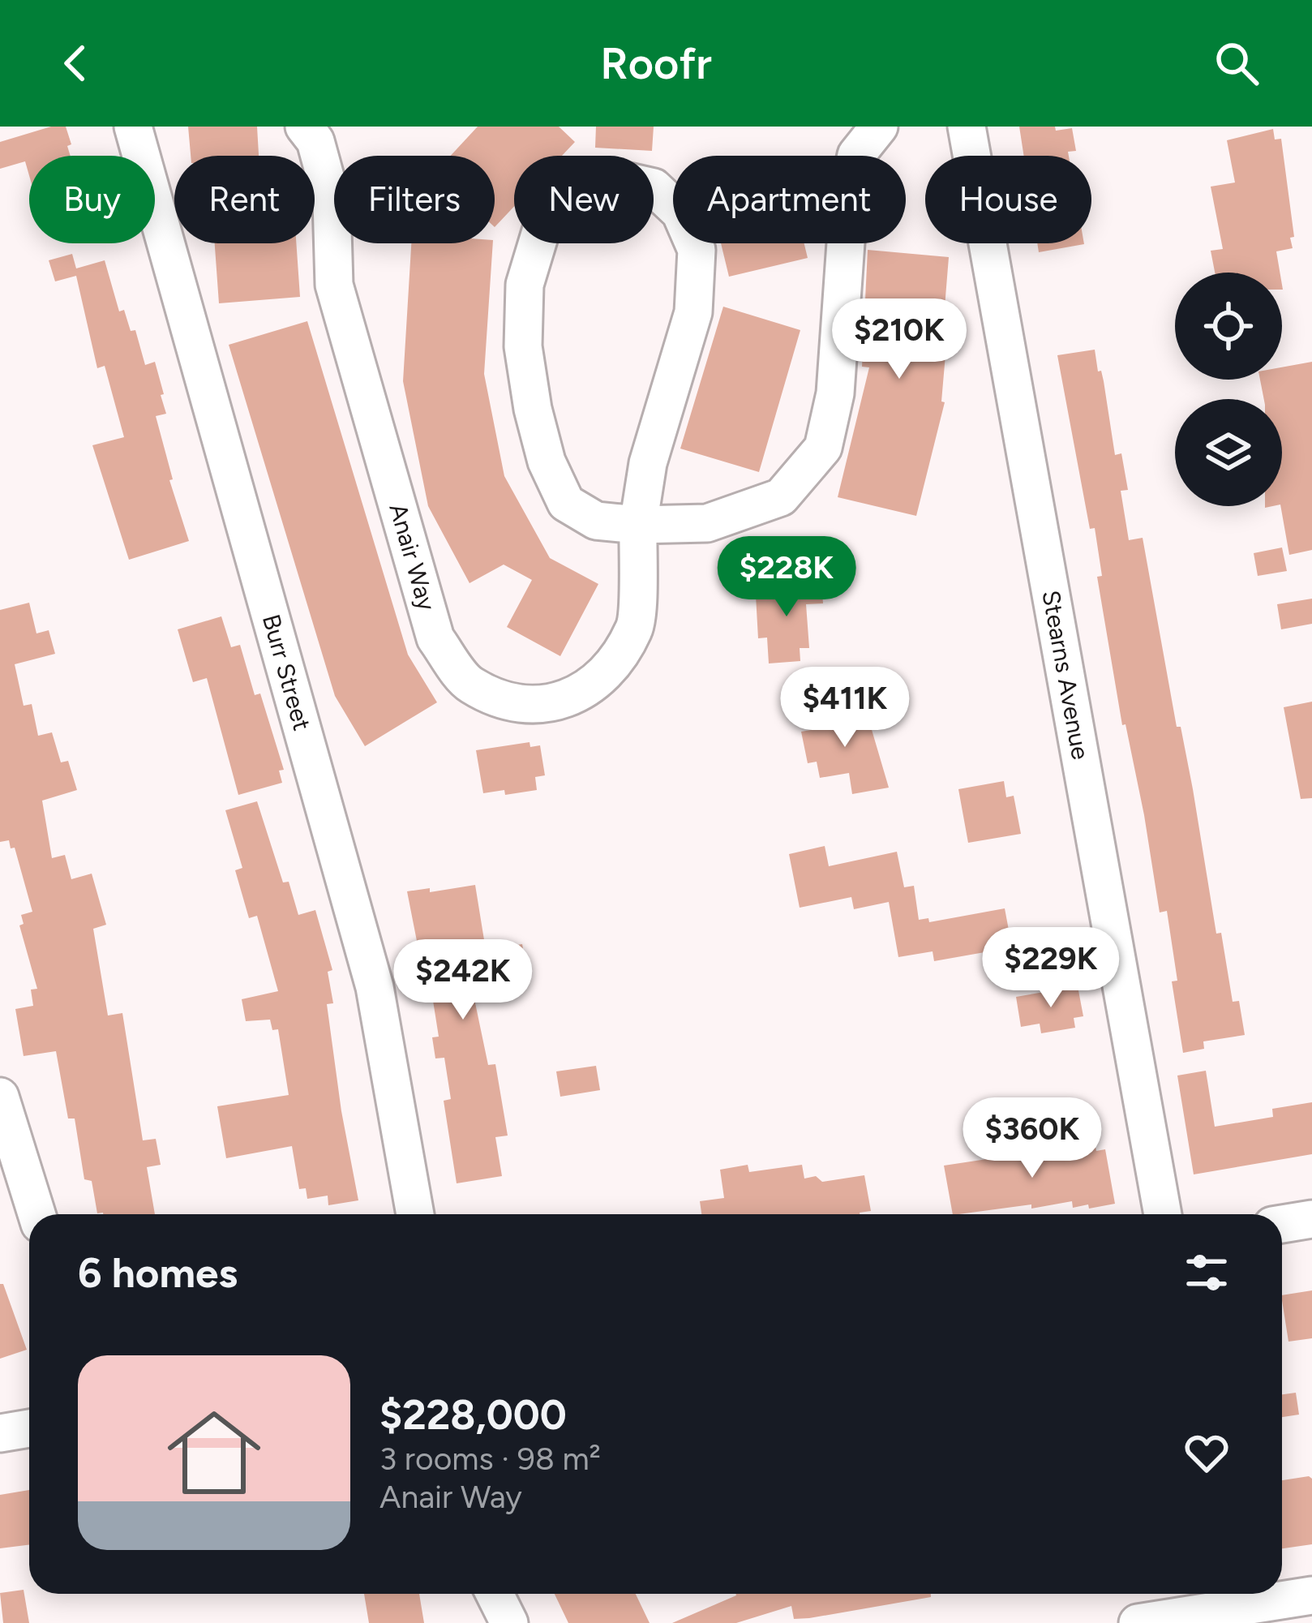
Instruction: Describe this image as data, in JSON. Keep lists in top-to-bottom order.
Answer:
{
  "streets": {
    "street": ["Anair Way", "Burr Street", "Stearns Avenue"]
  },
  "page": {
    "header": "Roofr",
    "chip": [
      "Buy",
      "Rent",
      "Filters",
      "New",
      "Apartment",
      "House"
    ],
    "price": [
      "$210K",
      "$228K",
      "$411K",
      "$229K",
      "$242K",
      "$360K"
    ],
    "heading": "6 homes",
    "list": [
      {
        "name": "$228,000",
        "note": "3 rooms · 98 m² · Anair Way"
      }
    ]
  }
}
